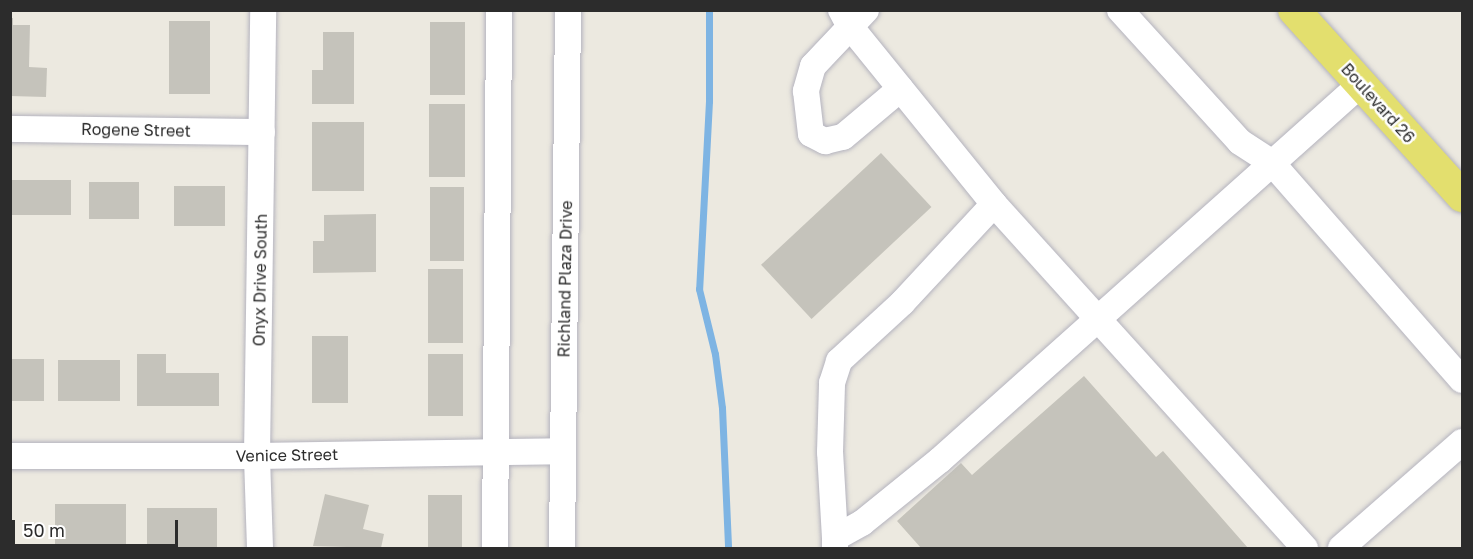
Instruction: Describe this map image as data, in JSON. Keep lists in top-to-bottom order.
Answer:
{
  "streets": {
    "main road": ["Boulevard 26"],
    "street": [
      "Rogene Street",
      "Richland Plaza Drive",
      "Onyx Drive South",
      "Venice Street"
    ]
  },
  "crossings": [
    ["Rogene Street", "Onyx Drive South"],
    ["Richland Plaza Drive", "Venice Street"],
    ["Onyx Drive South", "Venice Street"]
  ],
  "scale_bar": "50 m"
}
